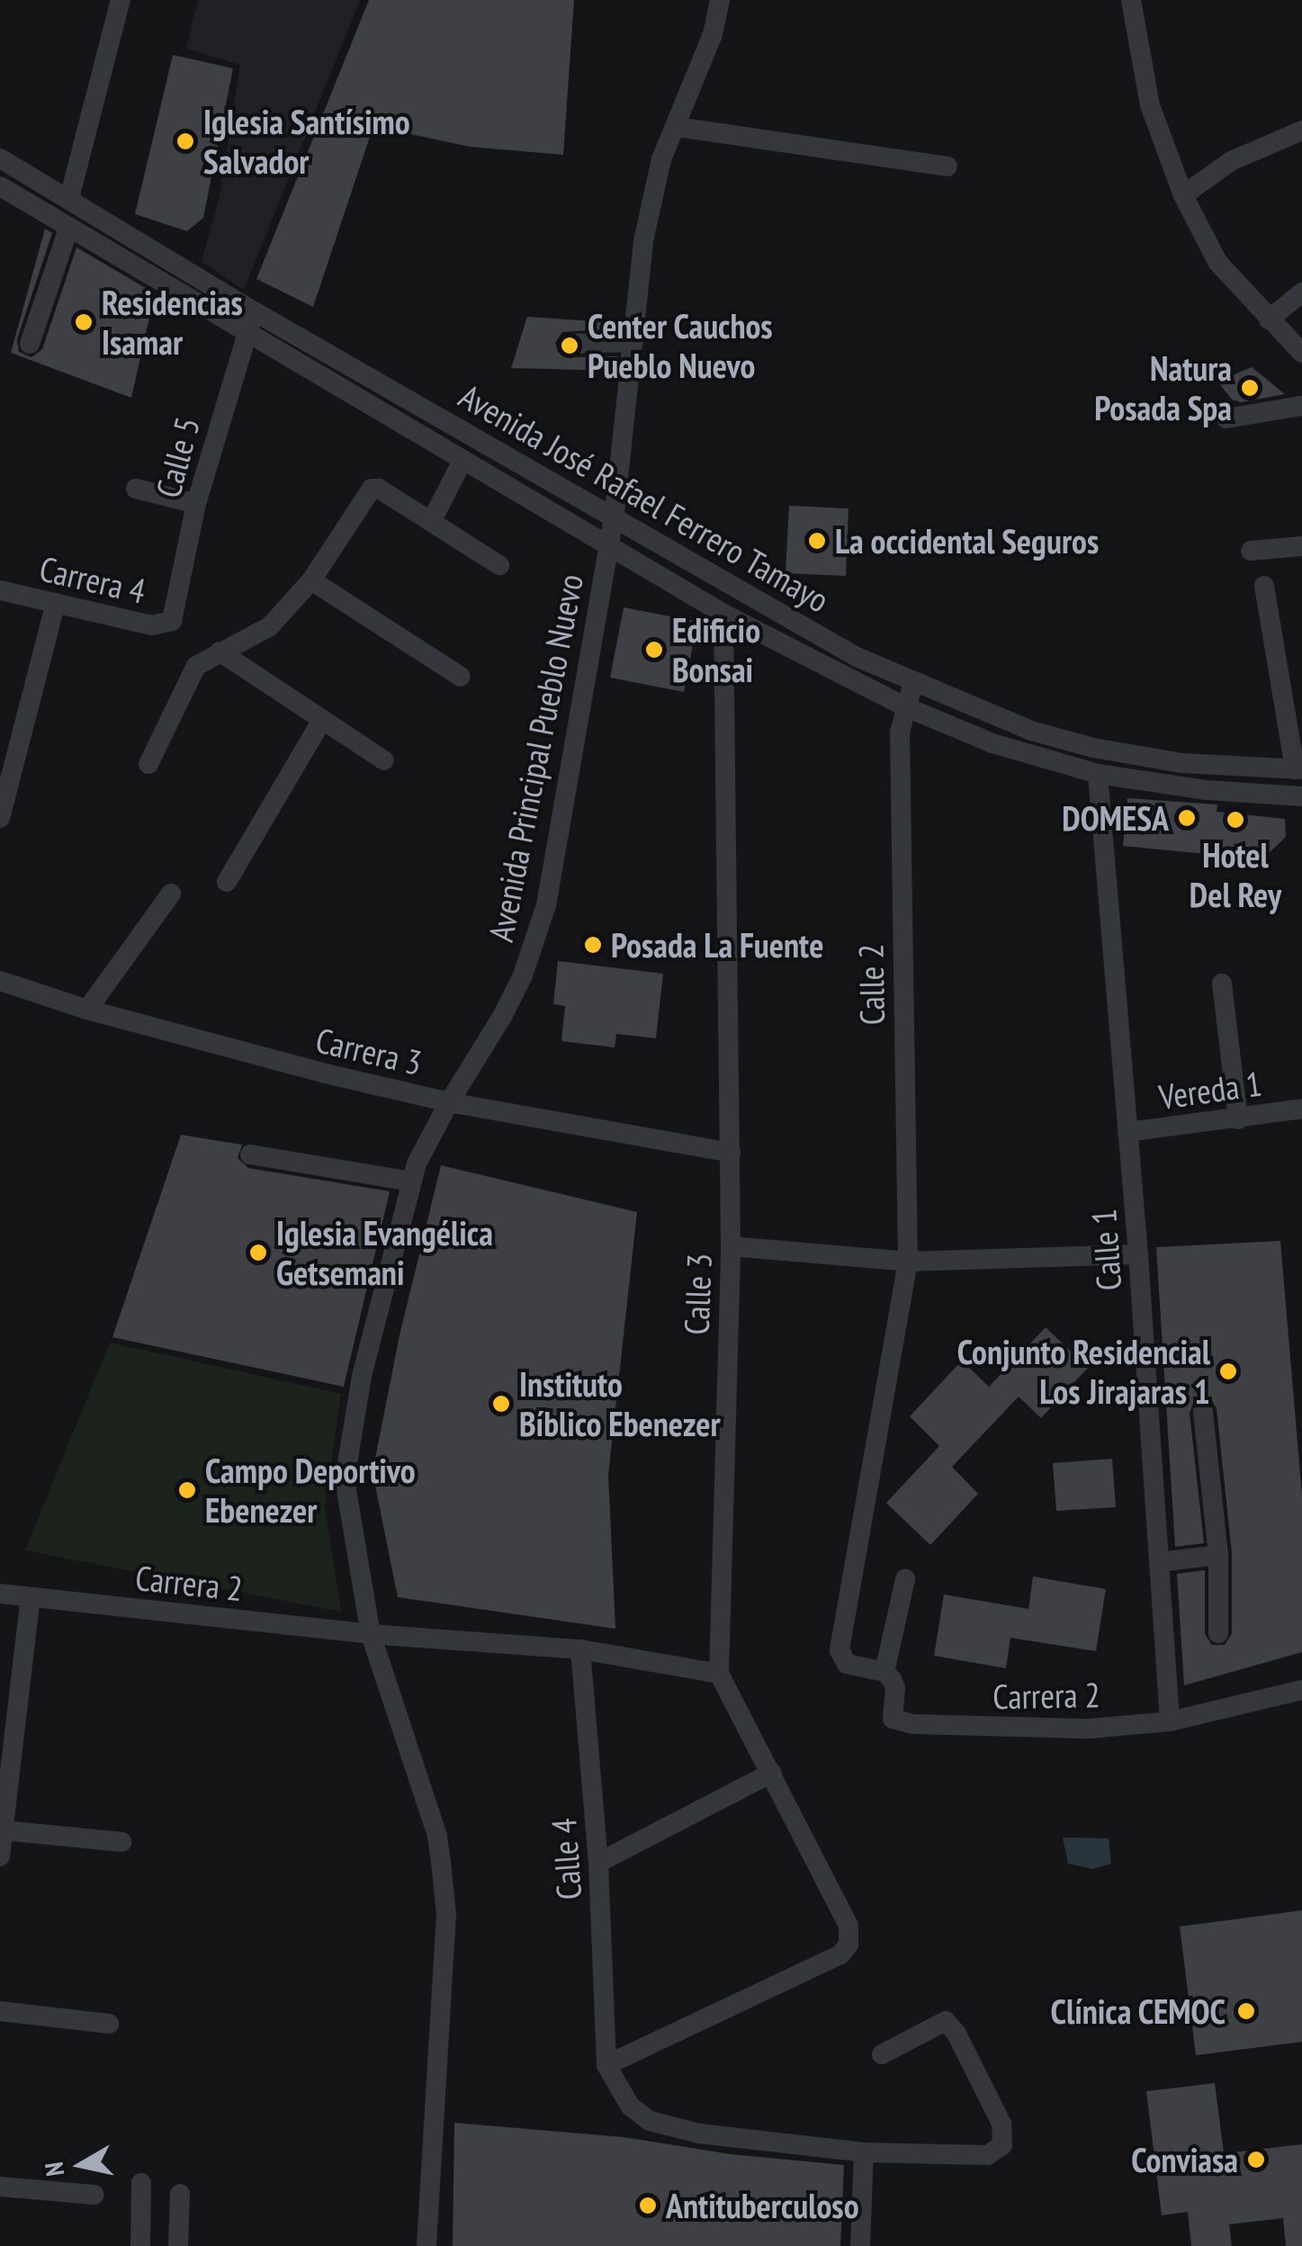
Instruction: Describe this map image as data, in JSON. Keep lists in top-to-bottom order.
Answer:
{
  "streets": {
    "street": [
      "Calle 5",
      "Avenida José Rafael Ferrero Tamayo",
      "Carrera 4",
      "Avenida Principal Pueblo Nuevo",
      "Calle 2",
      "Carrera 3",
      "Vereda 1",
      "Calle 1",
      "Calle 3",
      "Carrera 2",
      "Calle 4"
    ]
  },
  "crossings": [
    ["Calle 5", "Avenida José Rafael Ferrero Tamayo"],
    ["Calle 5", "Carrera 4"],
    ["Avenida José Rafael Ferrero Tamayo", "Avenida Principal Pueblo Nuevo"],
    ["Avenida José Rafael Ferrero Tamayo", "Calle 2"],
    ["Avenida José Rafael Ferrero Tamayo", "Calle 1"],
    ["Avenida José Rafael Ferrero Tamayo", "Calle 3"],
    ["Avenida Principal Pueblo Nuevo", "Carrera 3"],
    ["Avenida Principal Pueblo Nuevo", "Carrera 2"],
    ["Calle 2", "Carrera 2"],
    ["Carrera 3", "Calle 3"],
    ["Vereda 1", "Calle 1"],
    ["Calle 1", "Carrera 2"],
    ["Calle 3", "Carrera 2"],
    ["Carrera 2", "Calle 4"]
  ],
  "places": [
    "Iglesia Santísimo Salvador",
    "Residencias Isamar",
    "Center Cauchos Pueblo Nuevo",
    "Natura Posada Spa",
    "La occidental Seguros",
    "Edificio Bonsai",
    "DOMESA",
    "Hotel Del Rey",
    "Posada La Fuente",
    "Iglesia Evangélica Getsemani",
    "Conjunto Residencial Los Jirajaras 1",
    "Instituto Bíblico Ebenezer",
    "Campo Deportivo Ebenezer",
    "Clínica CEMOC",
    "Conviasa",
    "Antituberculoso"
  ],
  "north": "left"
}
